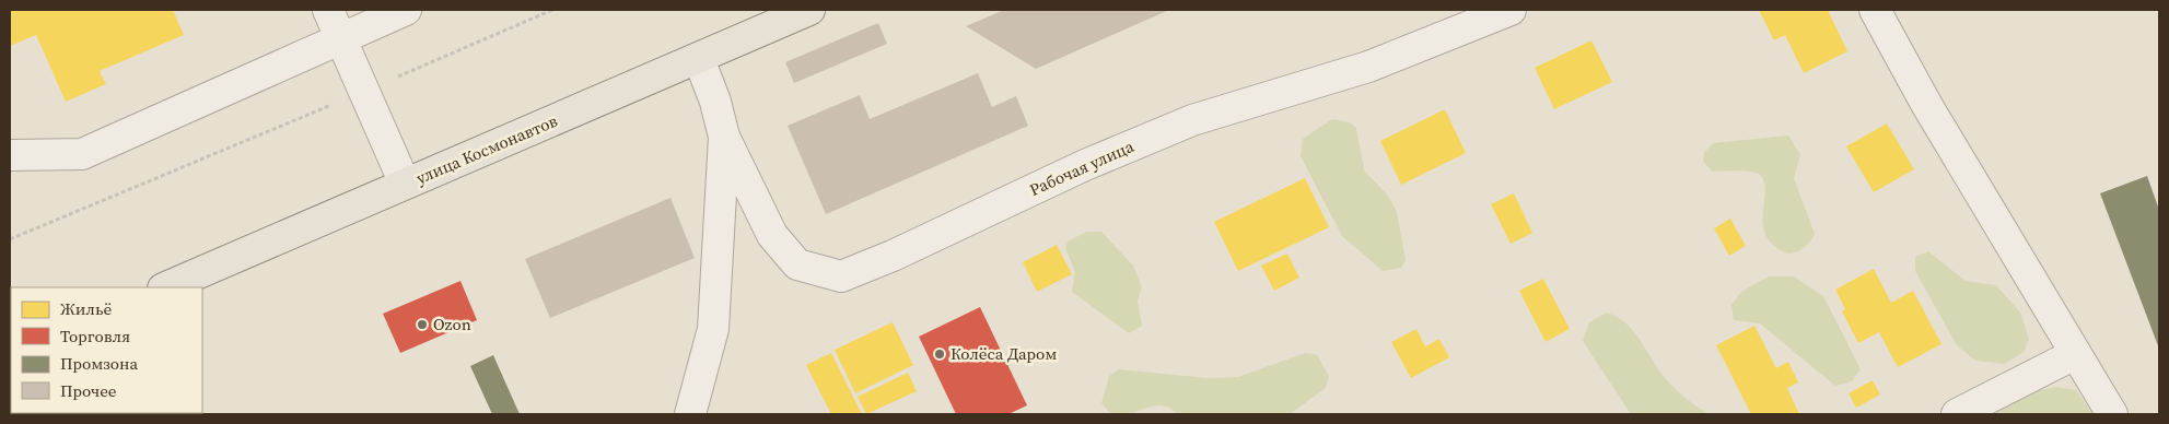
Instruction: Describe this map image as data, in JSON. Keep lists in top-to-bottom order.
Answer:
{
  "streets": {
    "main road": ["улица Космонавтов"],
    "street": ["Рабочая улица"]
  },
  "places": ["Ozon", "Колёса Даром"],
  "legend": [
    "Жильё",
    "Торговля",
    "Промзона",
    "Прочее"
  ]
}
